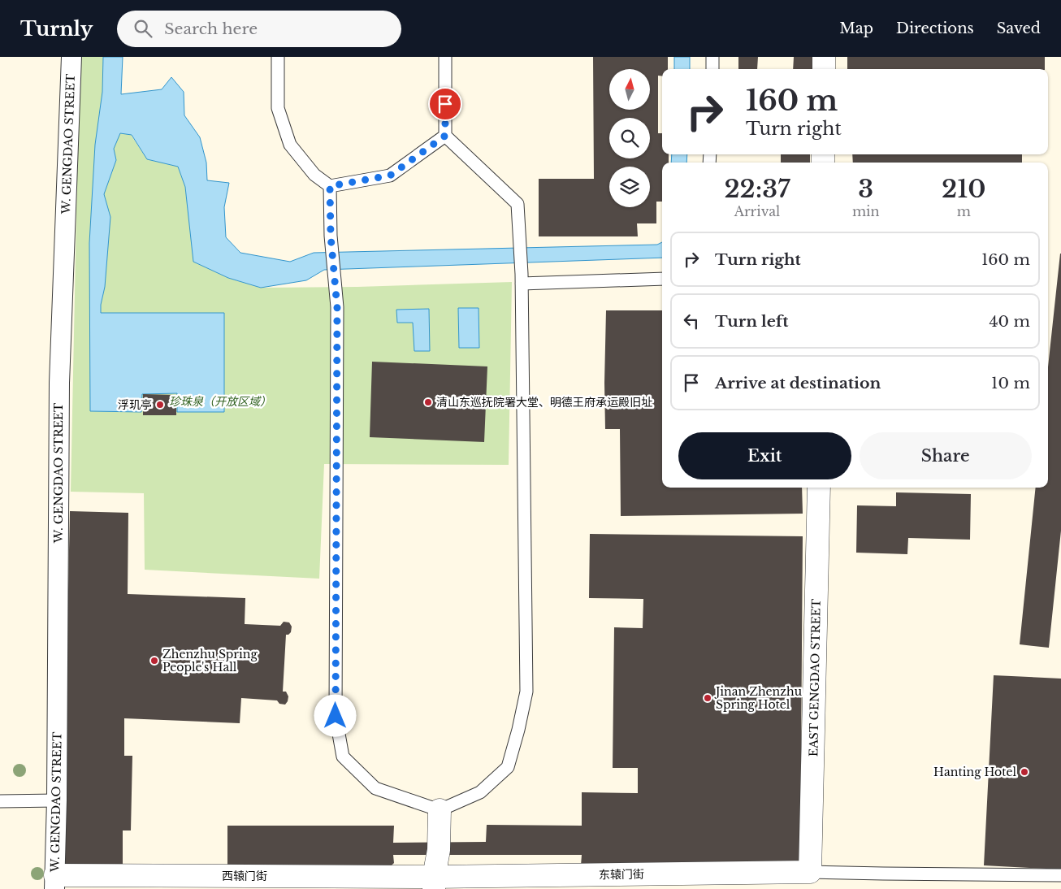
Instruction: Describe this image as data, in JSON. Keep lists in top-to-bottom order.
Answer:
{
  "streets": {
    "street": [
      "W. GENGDAO STREET",
      "EAST GENGDAO STREET",
      "东辕门街",
      "西辕门街"
    ]
  },
  "crossings": [
    ["W. GENGDAO STREET", "西辕门街"],
    ["EAST GENGDAO STREET", "东辕门街"],
    ["东辕门街", "西辕门街"]
  ],
  "parks": ["珍珠泉（开放区域）"],
  "places": [
    "清山东巡抚院署大堂、明德王府承运殿旧址",
    "浮玑亭",
    "Zhenzhu Spring People's Hall",
    "Jinan Zhenzhu Spring Hotel",
    "Hanting Hotel"
  ],
  "north": "top",
  "page": {
    "header": "Turnly",
    "search": "Search here",
    "nav": ["Map", "Directions", "Saved"],
    "turn": ["160 m", "Turn right"],
    "eta": [
      "22:37",
      "Arrival",
      "3",
      "min",
      "210",
      "m"
    ],
    "list": [
      {
        "name": "Turn right",
        "value": "160 m"
      },
      {
        "name": "Turn left",
        "value": "40 m"
      },
      {
        "name": "Arrive at destination",
        "value": "10 m"
      }
    ],
    "buttons": ["Exit", "Share"]
  }
}
